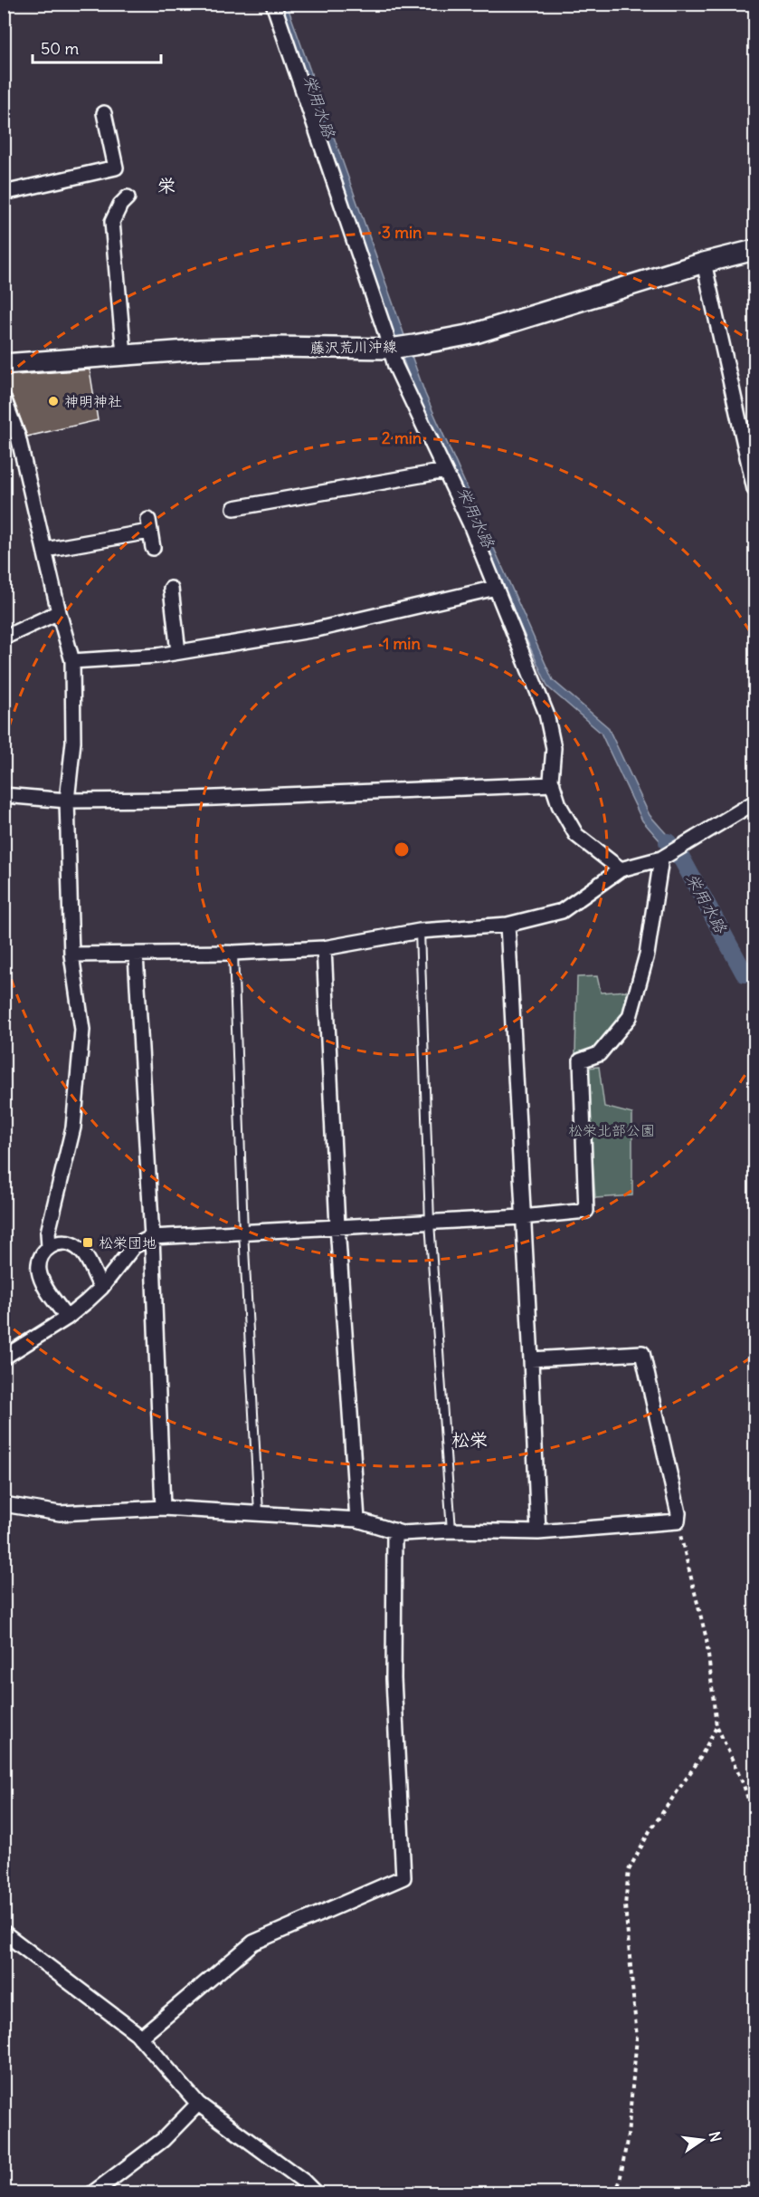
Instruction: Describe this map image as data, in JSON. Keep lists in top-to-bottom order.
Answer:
{
  "streets": {
    "main road": ["藤沢荒川沖線"]
  },
  "districts": ["栄", "松栄"],
  "water": ["栄用水路"],
  "parks": ["松栄北部公園"],
  "places": {
    "other": ["神明神社"],
    "transit": ["松栄団地"]
  },
  "scale_bar": "50 m",
  "north": "right",
  "rings": ["3 min", "2 min", "1 min"]
}
